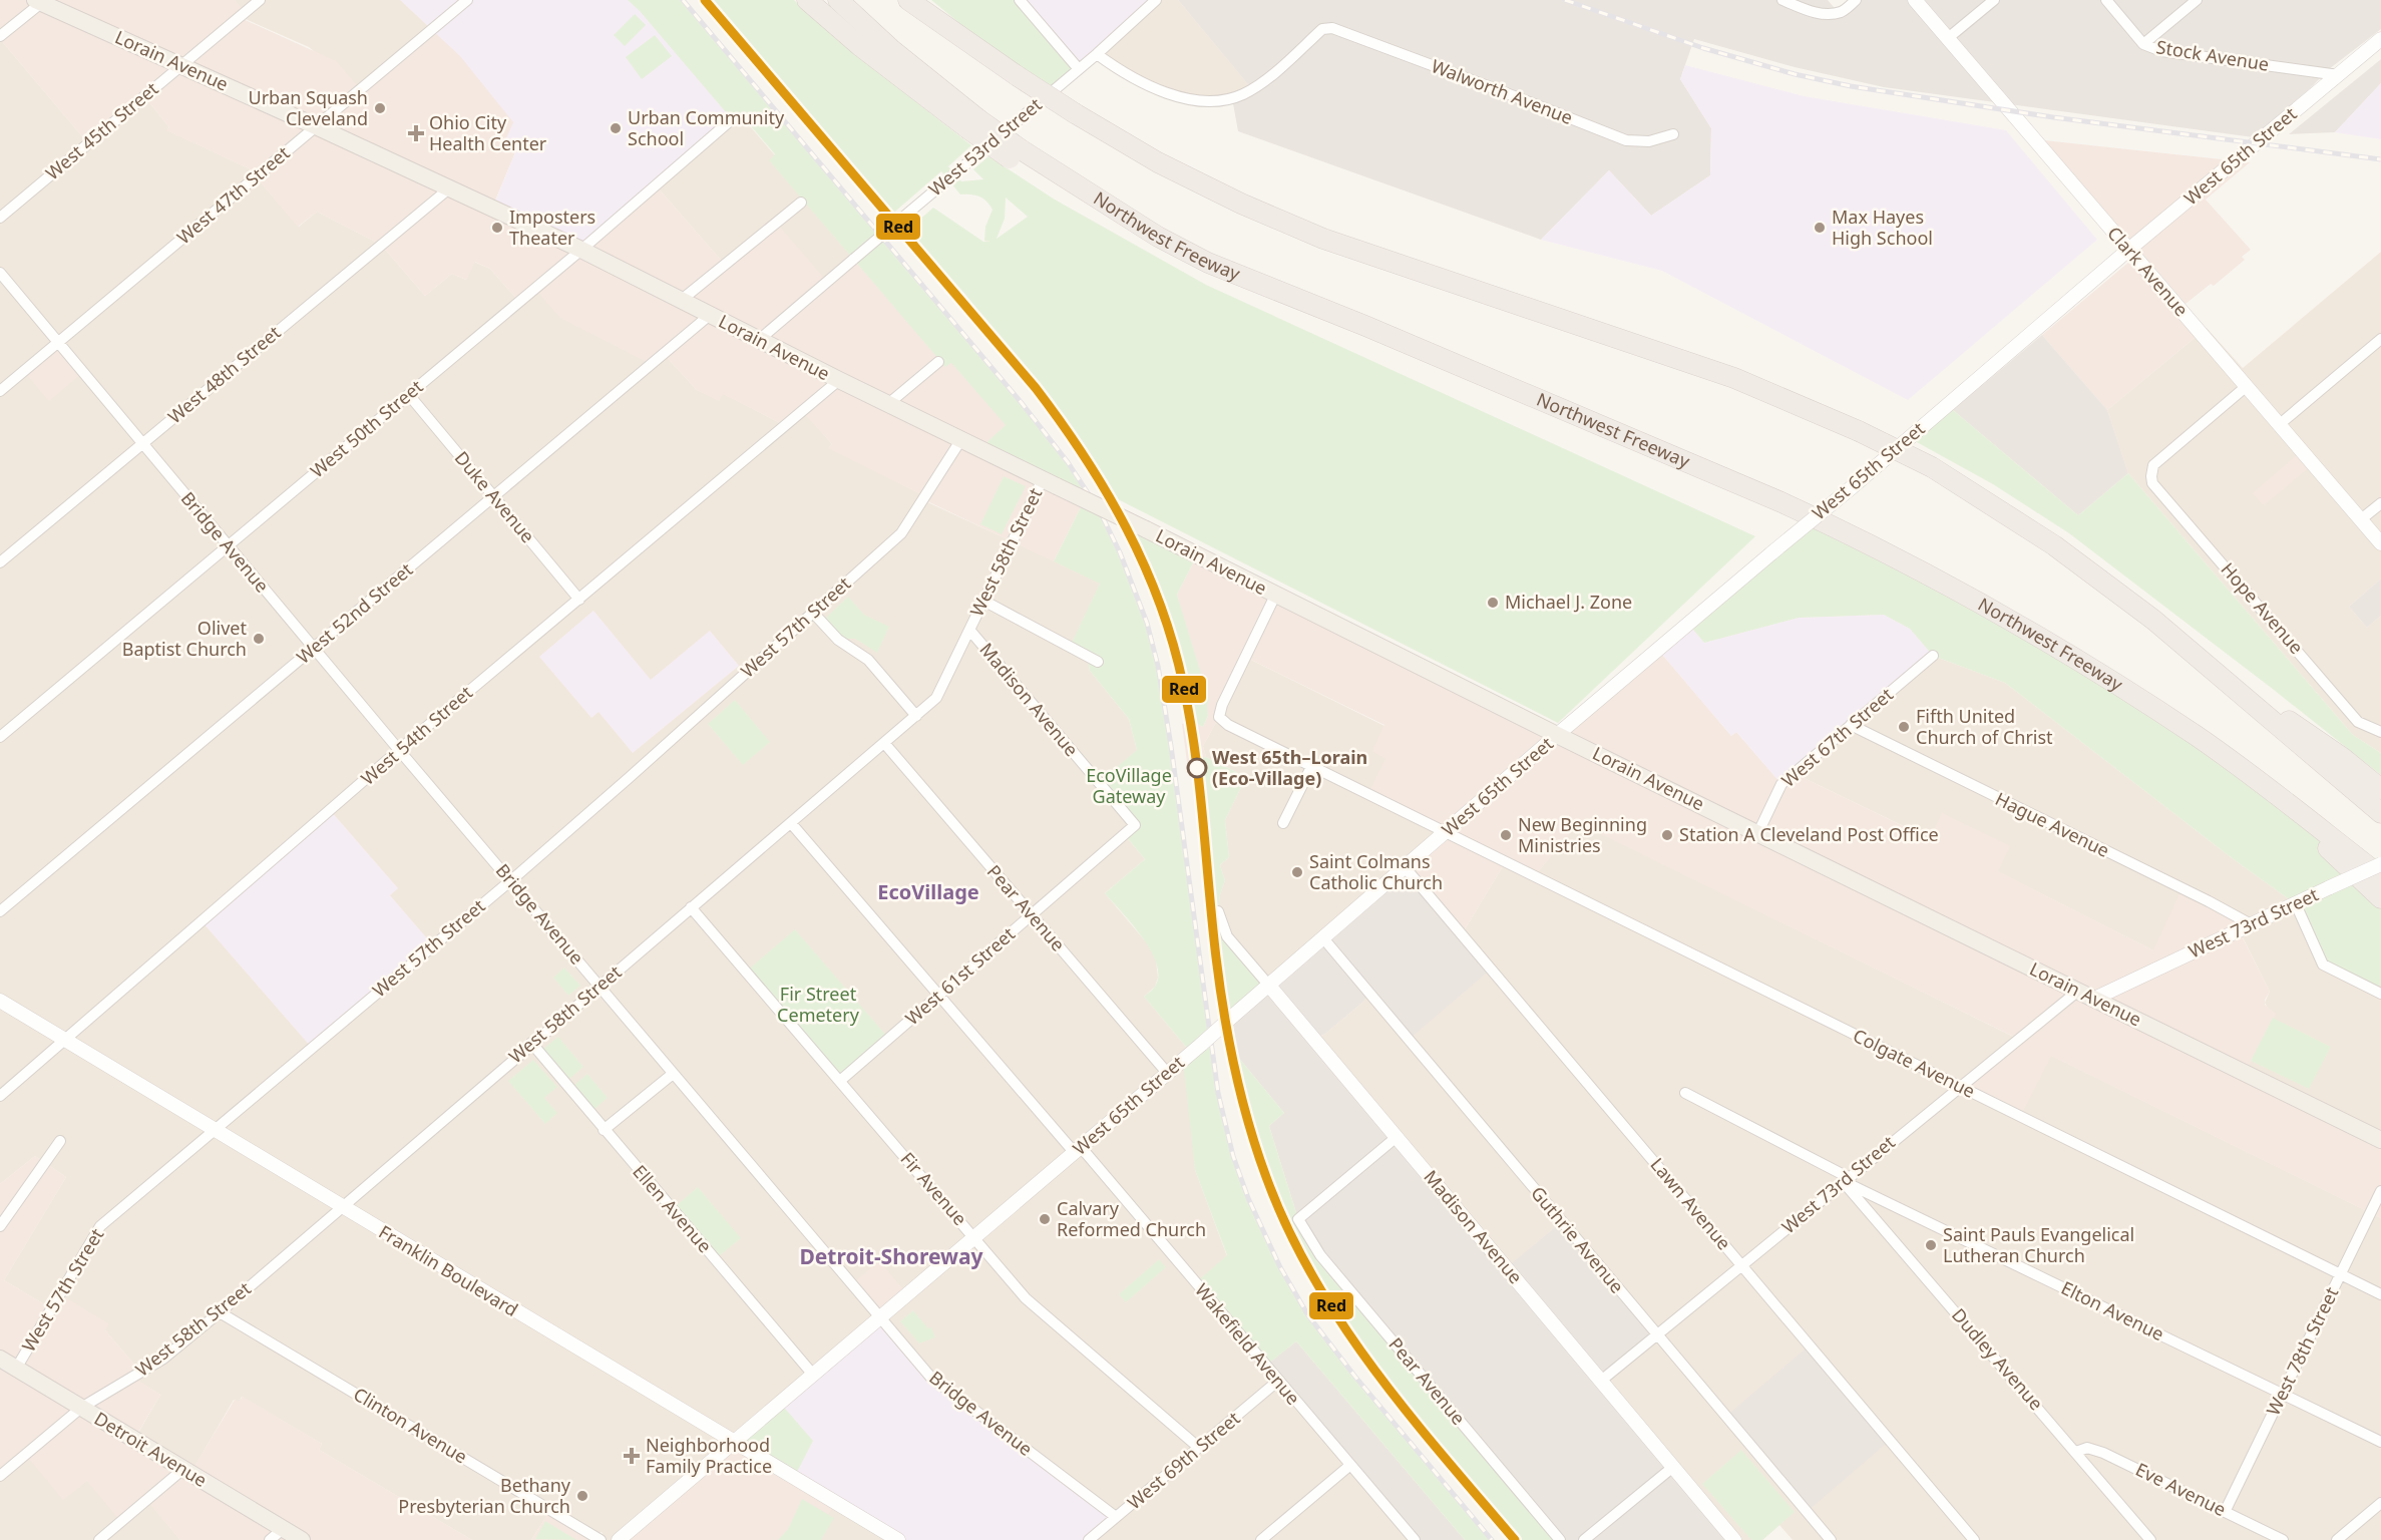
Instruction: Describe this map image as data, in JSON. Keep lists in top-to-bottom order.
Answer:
{
  "streets": {
    "highway": ["Northwest Freeway"],
    "main road": ["Lorain Avenue", "Detroit Avenue"],
    "street": [
      "Stock Avenue",
      "Walworth Avenue",
      "West 45th Street",
      "West 53rd Street",
      "West 65th Street",
      "West 47th Street",
      "Clark Avenue",
      "West 48th Street",
      "West 50th Street",
      "Duke Avenue",
      "Bridge Avenue",
      "West 58th Street",
      "Hope Avenue",
      "West 52nd Street",
      "West 57th Street",
      "Madison Avenue",
      "West 54th Street",
      "West 67th Street",
      "Hague Avenue",
      "Pear Avenue",
      "West 73rd Street",
      "West 61st Street",
      "Colgate Avenue",
      "Fir Avenue",
      "Lawn Avenue",
      "Ellen Avenue",
      "Guthrie Avenue",
      "Franklin Boulevard",
      "Elton Avenue",
      "Wakefield Avenue",
      "West 78th Street",
      "Dudley Avenue",
      "Clinton Avenue",
      "West 69th Street",
      "Eve Avenue"
    ]
  },
  "crossings": [
    ["Stock Avenue", "West 65th Street"],
    ["Lorain Avenue", "West 45th Street"],
    ["Lorain Avenue", "West 53rd Street"],
    ["Lorain Avenue", "West 65th Street"],
    ["Lorain Avenue", "West 47th Street"],
    ["Lorain Avenue", "West 48th Street"],
    ["Lorain Avenue", "West 50th Street"],
    ["Lorain Avenue", "West 58th Street"],
    ["Lorain Avenue", "West 52nd Street"],
    ["Lorain Avenue", "West 57th Street"],
    ["Lorain Avenue", "West 54th Street"],
    ["Lorain Avenue", "West 67th Street"],
    ["Lorain Avenue", "West 73rd Street"],
    ["Walworth Avenue", "West 53rd Street"],
    ["West 65th Street", "Clark Avenue"],
    ["West 65th Street", "Bridge Avenue"],
    ["West 65th Street", "Madison Avenue"],
    ["West 65th Street", "Pear Avenue"],
    ["West 65th Street", "Colgate Avenue"],
    ["West 65th Street", "Fir Avenue"],
    ["West 65th Street", "Lawn Avenue"],
    ["West 65th Street", "Ellen Avenue"],
    ["West 65th Street", "Guthrie Avenue"],
    ["West 65th Street", "Franklin Boulevard"],
    ["West 65th Street", "Wakefield Avenue"],
    ["West 47th Street", "Bridge Avenue"],
    ["Clark Avenue", "Hope Avenue"],
    ["West 48th Street", "Bridge Avenue"],
    ["West 50th Street", "Duke Avenue"],
    ["West 50th Street", "Bridge Avenue"],
    ["Duke Avenue", "West 52nd Street"],
    ["Duke Avenue", "West 54th Street"],
    ["Bridge Avenue", "West 58th Street"],
    ["Bridge Avenue", "West 52nd Street"],
    ["Bridge Avenue", "West 57th Street"],
    ["Bridge Avenue", "West 54th Street"],
    ["Bridge Avenue", "West 69th Street"],
    ["West 58th Street", "Madison Avenue"],
    ["West 58th Street", "Pear Avenue"],
    ["West 58th Street", "Fir Avenue"],
    ["West 58th Street", "Ellen Avenue"],
    ["West 58th Street", "Franklin Boulevard"],
    ["West 58th Street", "Wakefield Avenue"],
    ["West 58th Street", "Clinton Avenue"],
    ["West 58th Street", "Detroit Avenue"],
    ["West 57th Street", "Franklin Boulevard"],
    ["West 57th Street", "Detroit Avenue"],
    ["Madison Avenue", "Pear Avenue"],
    ["Madison Avenue", "West 73rd Street"],
    ["Madison Avenue", "West 61st Street"],
    ["West 54th Street", "Franklin Boulevard"],
    ["West 67th Street", "Hague Avenue"],
    ["Hague Avenue", "West 73rd Street"],
    ["Pear Avenue", "West 61st Street"],
    ["West 73rd Street", "Colgate Avenue"],
    ["West 73rd Street", "Lawn Avenue"],
    ["West 73rd Street", "Guthrie Avenue"],
    ["West 73rd Street", "Elton Avenue"],
    ["West 73rd Street", "Dudley Avenue"],
    ["West 61st Street", "Fir Avenue"],
    ["West 61st Street", "Wakefield Avenue"],
    ["Colgate Avenue", "West 78th Street"],
    ["Fir Avenue", "West 69th Street"],
    ["Elton Avenue", "West 78th Street"],
    ["Elton Avenue", "Dudley Avenue"],
    ["Wakefield Avenue", "West 69th Street"],
    ["West 78th Street", "Eve Avenue"],
    ["Dudley Avenue", "Eve Avenue"]
  ],
  "districts": ["EcoVillage", "Detroit-Shoreway"],
  "parks": ["EcoVillage Gateway", "Fir Street Cemetery"],
  "places": {
    "other": [
      "Urban Squash Cleveland",
      "Urban Community School",
      "Imposters Theater",
      "Max Hayes High School",
      "Michael J. Zone",
      "Olivet Baptist Church",
      "Fifth United Church of Christ",
      "West 65th–Lorain (Eco-Village)",
      "New Beginning Ministries",
      "Station A Cleveland Post Office",
      "Saint Colmans Catholic Church",
      "Calvary Reformed Church",
      "Saint Pauls Evangelical Lutheran Church",
      "Bethany Presbyterian Church"
    ],
    "health": ["Ohio City Health Center", "Neighborhood Family Practice"]
  },
  "lines": ["transit line Red"]
}
